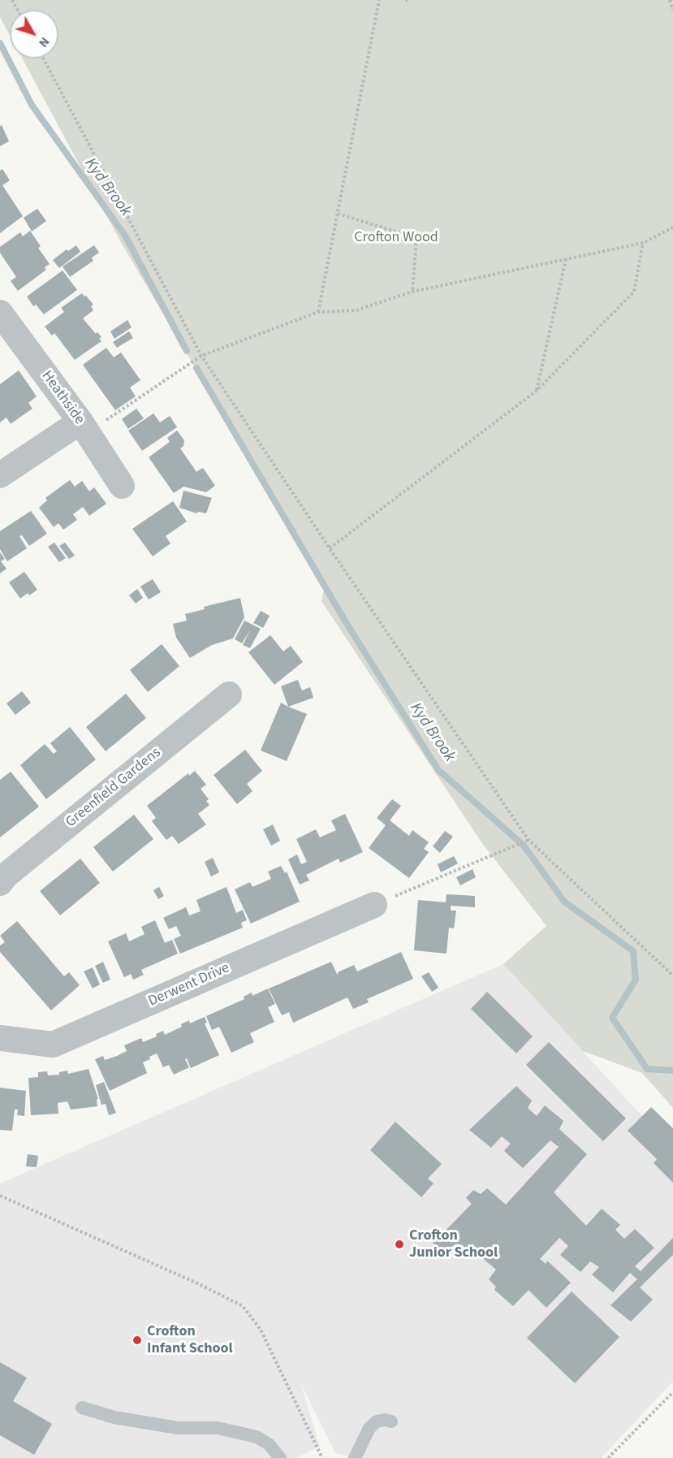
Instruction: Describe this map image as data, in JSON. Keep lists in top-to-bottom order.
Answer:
{
  "streets": {
    "street": ["Heathside", "Greenfield Gardens", "Derwent Drive"]
  },
  "water": ["Kyd Brook"],
  "parks": ["Crofton Wood"],
  "places": ["Crofton Junior School", "Crofton Infant School"],
  "north": "bottom right"
}
